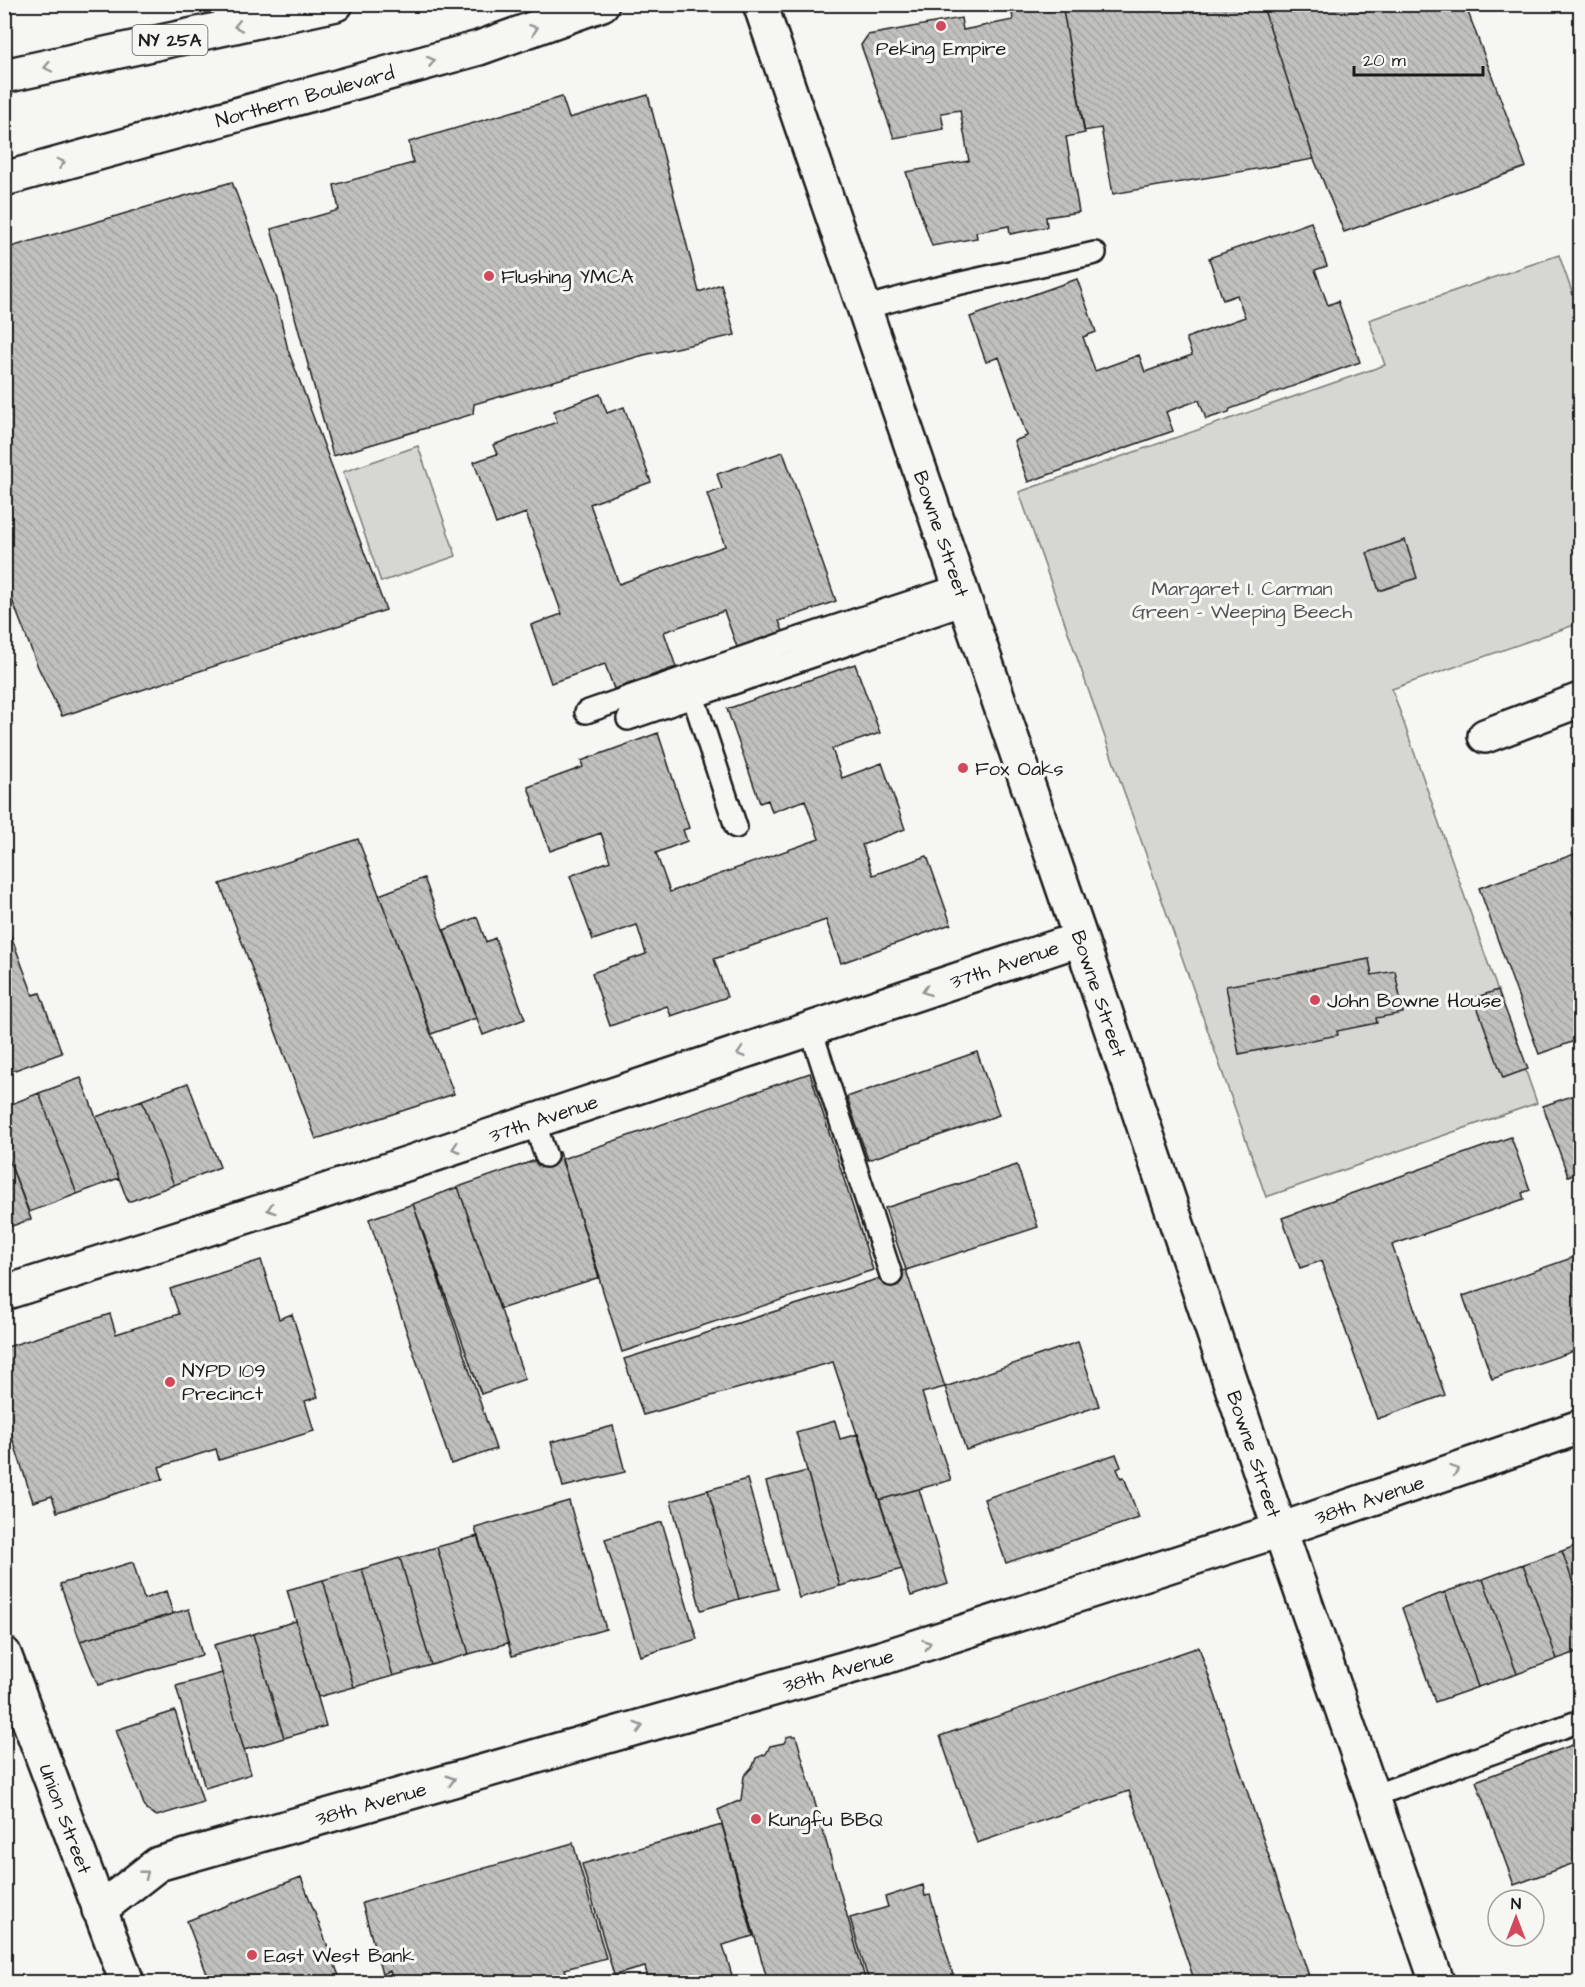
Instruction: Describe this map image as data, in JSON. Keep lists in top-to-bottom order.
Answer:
{
  "streets": {
    "street": [
      "NY 25A",
      "Northern Boulevard",
      "Bowne Street",
      "37th Avenue",
      "38th Avenue",
      "Union Street"
    ]
  },
  "crossings": [
    ["Bowne Street", "37th Avenue"],
    ["Bowne Street", "38th Avenue"],
    ["38th Avenue", "Union Street"]
  ],
  "one_way": ["37th Avenue", "38th Avenue"],
  "parks": ["Margaret I. Carman Green - Weeping Beech"],
  "places": [
    "Peking Empire",
    "Flushing YMCA",
    "Fox Oaks",
    "John Bowne House",
    "NYPD 109 Precinct",
    "Kungfu BBQ",
    "East West Bank"
  ],
  "scale_bar": "20 m",
  "north": "top"
}
